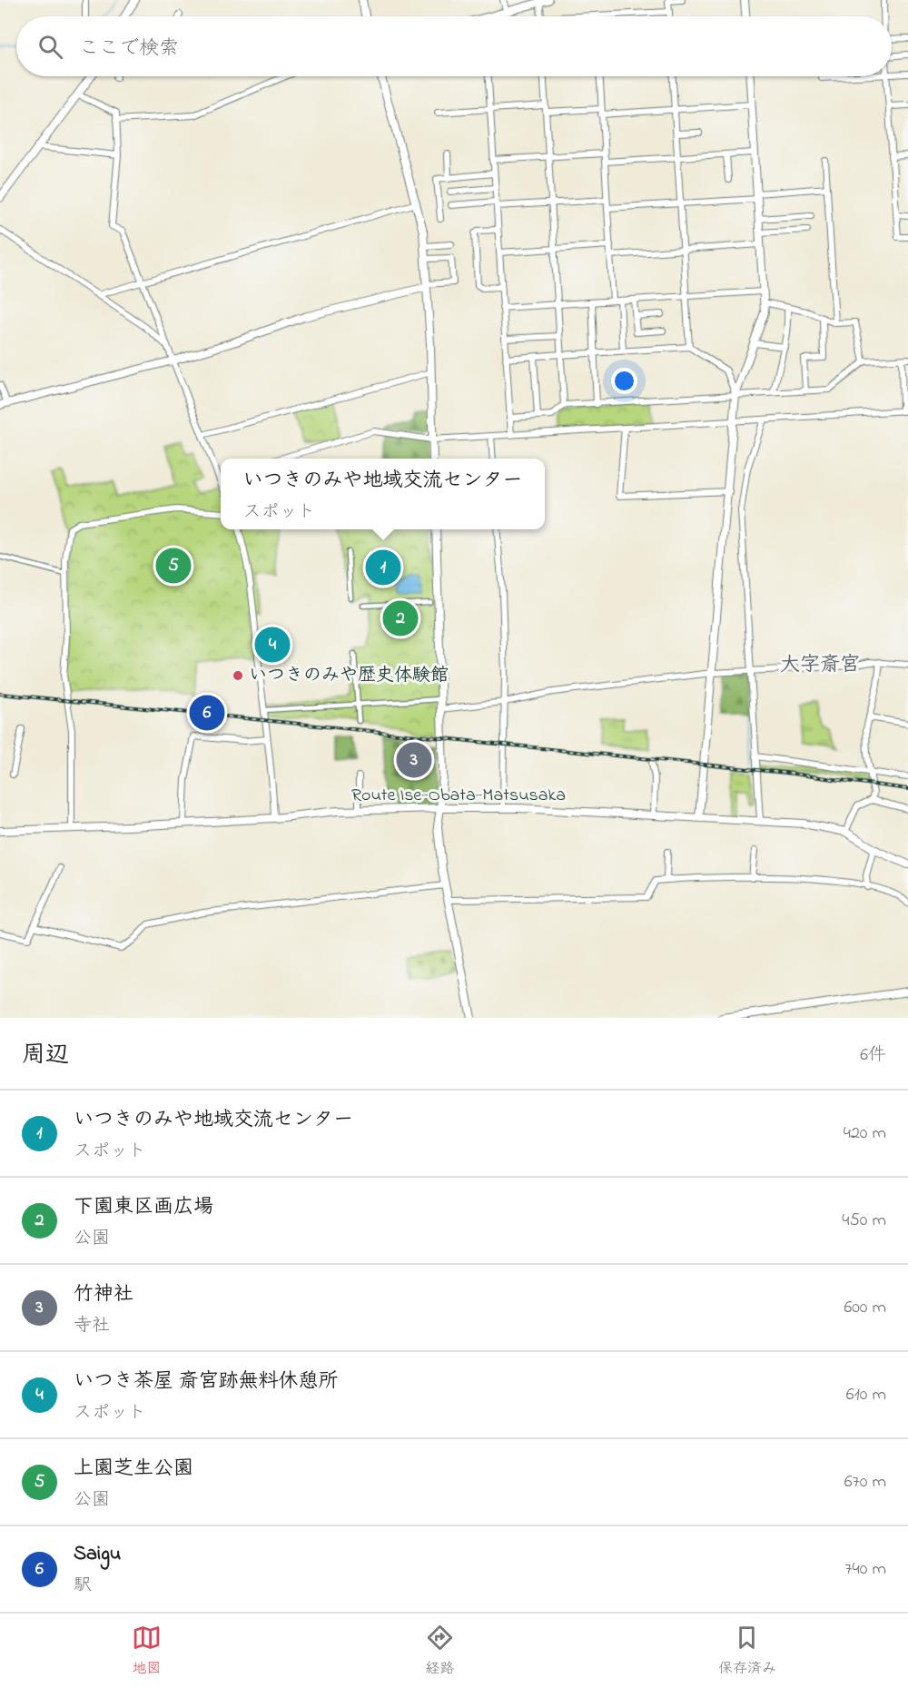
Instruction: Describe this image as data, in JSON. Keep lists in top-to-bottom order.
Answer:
{
  "streets": {
    "main road": ["Route Ise-Obata-Matsusaka"]
  },
  "districts": ["大字斎宮"],
  "places": ["いつきのみや歴史体験館"],
  "page": {
    "search": "ここで検索",
    "popup": ["いつきのみや地域交流センター", "スポット"],
    "pins": [
      "5",
      "1",
      "2",
      "4",
      "6",
      "3"
    ],
    "heading": ["周辺", "6件"],
    "list": [
      {
        "mark": "1",
        "name": "いつきのみや地域交流センター",
        "note": "スポット",
        "value": "420 m"
      },
      {
        "mark": "2",
        "name": "下園東区画広場",
        "note": "公園",
        "value": "450 m"
      },
      {
        "mark": "3",
        "name": "竹神社",
        "note": "寺社",
        "value": "600 m"
      },
      {
        "mark": "4",
        "name": "いつき茶屋 斎宮跡無料休憩所",
        "note": "スポット",
        "value": "610 m"
      },
      {
        "mark": "5",
        "name": "上園芝生公園",
        "note": "公園",
        "value": "670 m"
      },
      {
        "mark": "6",
        "name": "Saigu",
        "note": "駅",
        "value": "740 m"
      }
    ],
    "nav": ["地図", "経路", "保存済み"]
  }
}
